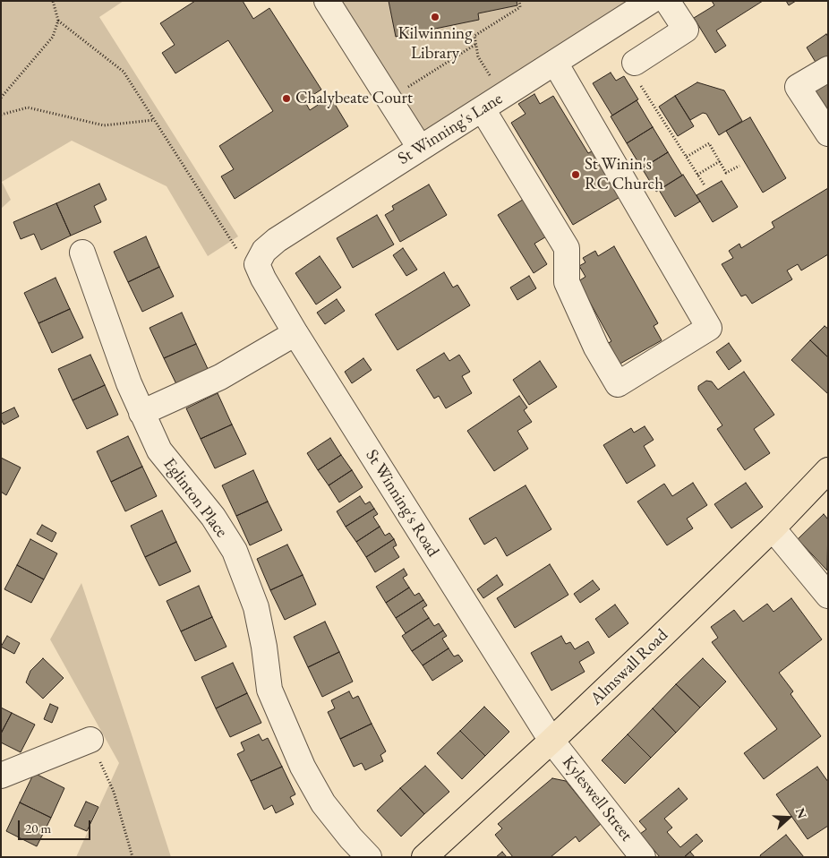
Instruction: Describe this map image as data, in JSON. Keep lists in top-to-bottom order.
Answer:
{
  "streets": {
    "main road": ["Almswall Road"],
    "street": [
      "St Winning's Lane",
      "Eglinton Place",
      "St Winning's Road",
      "Kyleswell Street"
    ]
  },
  "crossings": [
    ["St Winning's Lane", "St Winning's Road"],
    ["St Winning's Road", "Almswall Road"],
    ["St Winning's Road", "Kyleswell Street"],
    ["Almswall Road", "Kyleswell Street"]
  ],
  "places": ["Kilwinning Library", "Chalybeate Court", "St Winin's RC Church"],
  "scale_bar": "20 m",
  "north": "right"
}
